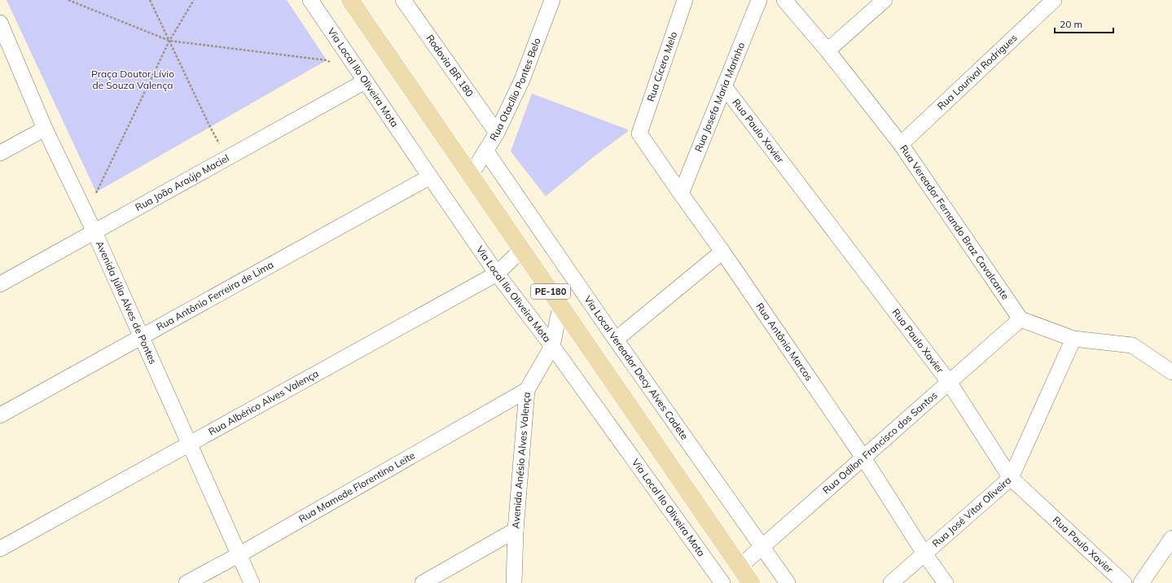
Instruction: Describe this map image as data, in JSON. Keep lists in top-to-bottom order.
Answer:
{
  "streets": {
    "main road": ["PE-180"],
    "street": [
      "Rodovia BR 180",
      "Rua Cícero Melo",
      "Rua Lourival Rodrigues",
      "Via Local Ilo Oliveira Mota",
      "Rua Otacílio Pontes Belo",
      "Rua Josefa Maria Marinho",
      "Rua Paulo Xavier",
      "Rua João Araújo Maciel",
      "Rua Vereador Fernando Braz Cavalcante",
      "Rua Antônio Ferreira de Lima",
      "Avenida Júlia Alves de Pontes",
      "Rua Antônio Marcos",
      "Via Local Vereador Decy Alves Cadete",
      "Rua Albérico Alves Valença",
      "Rua Odilon Francisco dos Santos",
      "Avenida Anésio Alves Valença",
      "Rua Mamede Florentino Leite",
      "Rua José Vitor Oliveira"
    ]
  },
  "crossings": [
    ["Rodovia BR 180", "Rua Otacílio Pontes Belo"],
    ["Rua Cícero Melo", "Rua Antônio Marcos"],
    ["Rua Lourival Rodrigues", "Rua Vereador Fernando Braz Cavalcante"],
    ["Via Local Ilo Oliveira Mota", "Rua João Araújo Maciel"],
    ["Via Local Ilo Oliveira Mota", "Rua Antônio Ferreira de Lima"],
    ["Via Local Ilo Oliveira Mota", "Rua Albérico Alves Valença"],
    ["Via Local Ilo Oliveira Mota", "Avenida Anésio Alves Valença"],
    ["Rua Otacílio Pontes Belo", "PE-180"],
    ["Rua Otacílio Pontes Belo", "Via Local Vereador Decy Alves Cadete"],
    ["Rua Josefa Maria Marinho", "Rua Paulo Xavier"],
    ["Rua Josefa Maria Marinho", "Rua Antônio Marcos"],
    ["Rua Paulo Xavier", "Rua Odilon Francisco dos Santos"],
    ["Rua Paulo Xavier", "Rua José Vitor Oliveira"],
    ["Rua João Araújo Maciel", "Avenida Júlia Alves de Pontes"],
    ["Rua Vereador Fernando Braz Cavalcante", "Rua Odilon Francisco dos Santos"],
    ["PE-180", "Rua Albérico Alves Valença"],
    ["PE-180", "Rua Odilon Francisco dos Santos"],
    ["PE-180", "Avenida Anésio Alves Valença"],
    ["Rua Antônio Ferreira de Lima", "Avenida Júlia Alves de Pontes"],
    ["Avenida Júlia Alves de Pontes", "Rua Albérico Alves Valença"],
    ["Avenida Júlia Alves de Pontes", "Rua Mamede Florentino Leite"],
    ["Rua Antônio Marcos", "Rua Odilon Francisco dos Santos"],
    ["Rua Antônio Marcos", "Rua José Vitor Oliveira"],
    ["Via Local Vereador Decy Alves Cadete", "Rua Odilon Francisco dos Santos"],
    ["Avenida Anésio Alves Valença", "Rua Mamede Florentino Leite"]
  ],
  "parks": ["Praça Doutor Lívio de Souza Valença"],
  "scale_bar": "20 m"
}
